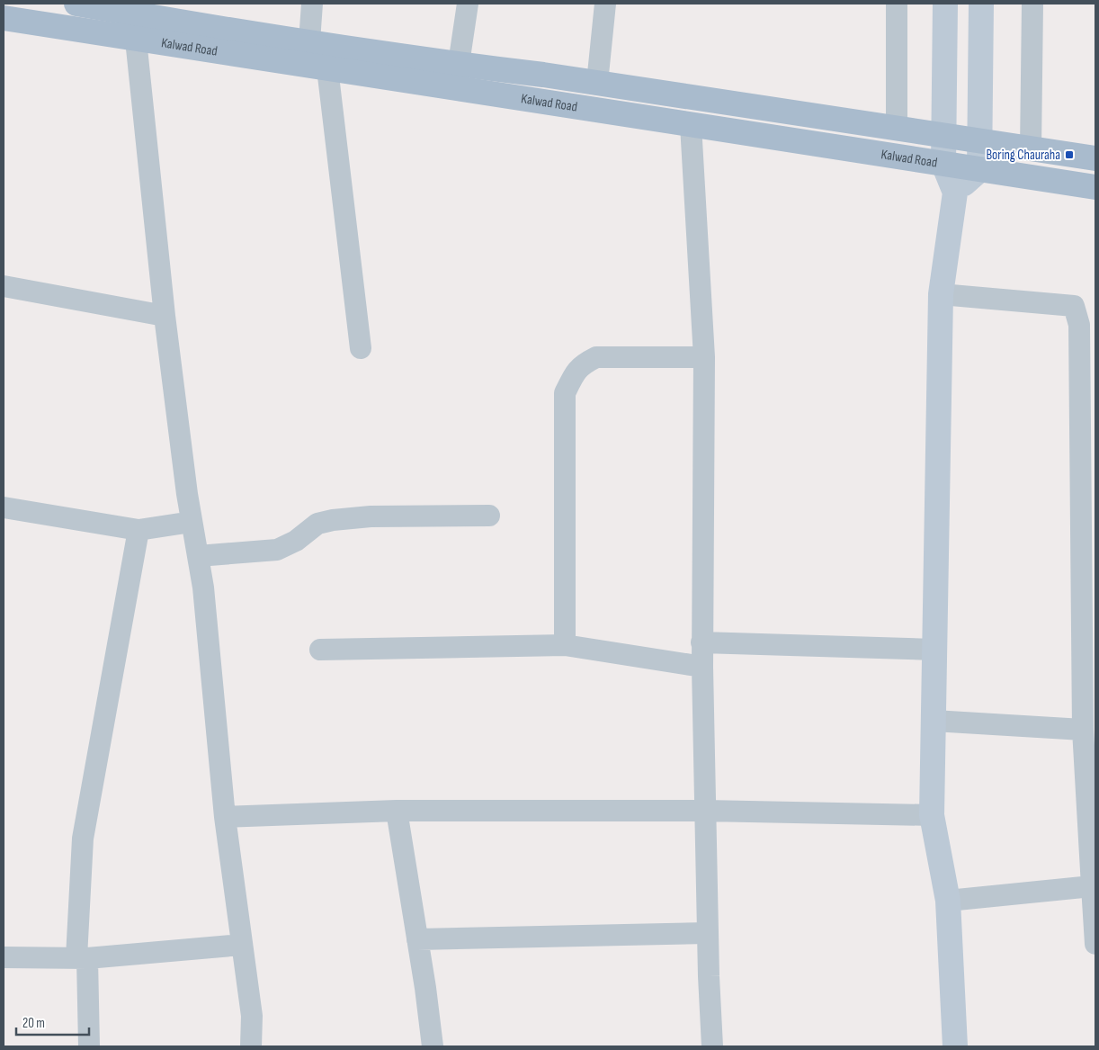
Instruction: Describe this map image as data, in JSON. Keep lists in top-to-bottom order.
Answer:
{
  "streets": {
    "main road": ["Kalwad Road"]
  },
  "places": {
    "transit": ["Boring Chauraha"]
  },
  "scale_bar": "20 m"
}
